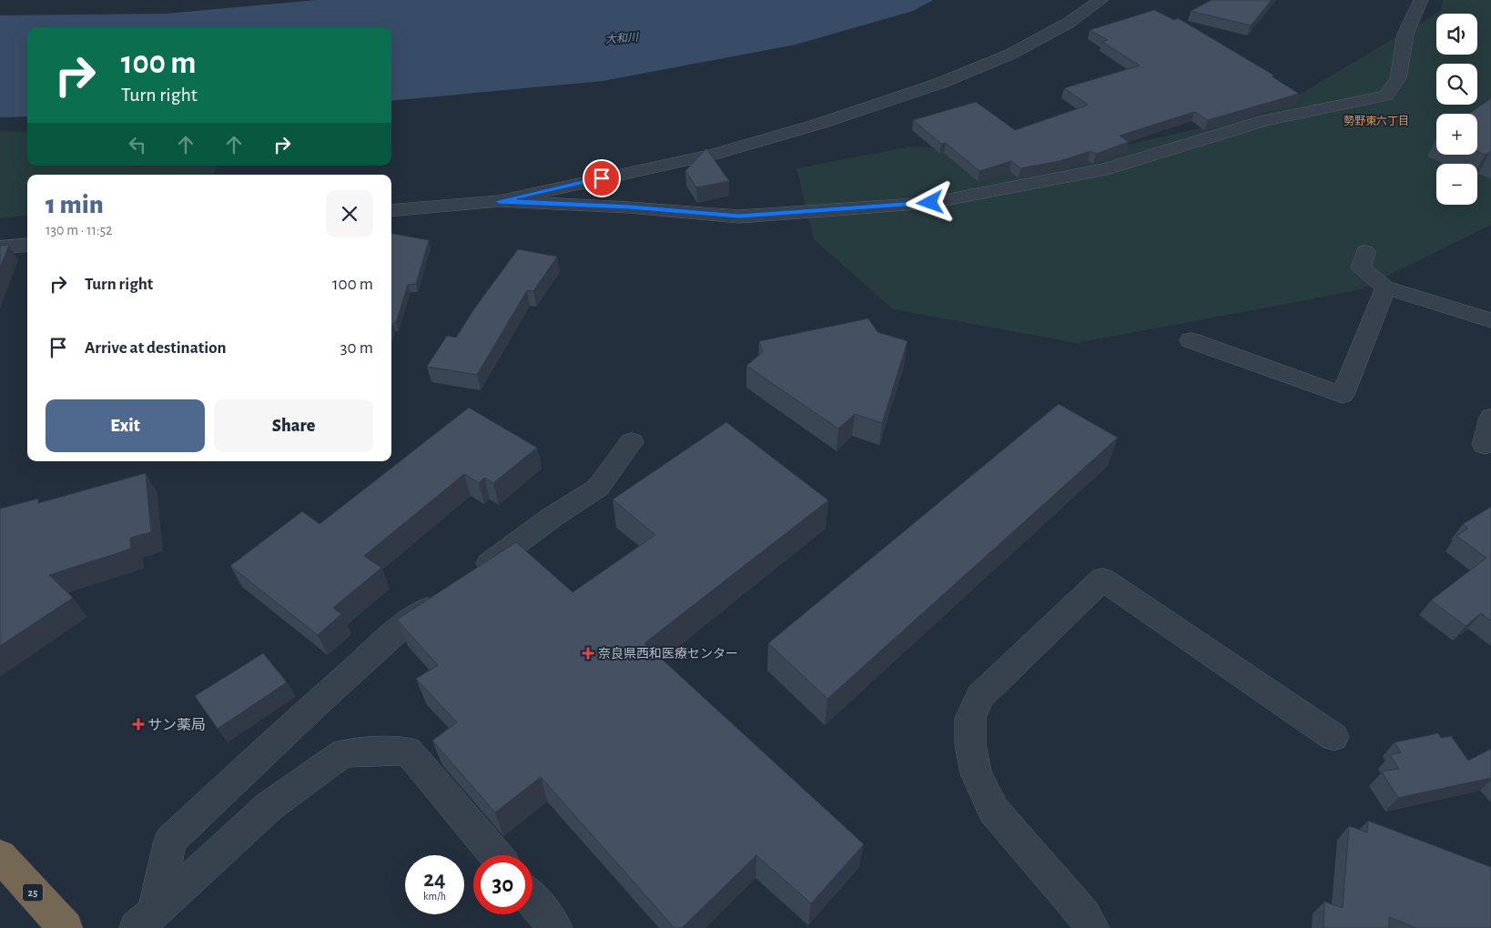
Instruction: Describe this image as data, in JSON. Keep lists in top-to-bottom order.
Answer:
{
  "streets": {
    "highway": ["25"]
  },
  "districts": ["勢野東六丁目"],
  "water": ["大和川"],
  "places": {
    "health": ["奈良県西和医療センター", "サン薬局"]
  },
  "page": {
    "map_buttons": ["+", "−"],
    "turn": ["100 m", "Turn right"],
    "heading": ["1 min", "130 m · 11:52"],
    "list": [
      {
        "name": "Turn right",
        "value": "100 m"
      },
      {
        "name": "Arrive at destination",
        "value": "30 m"
      }
    ],
    "buttons": ["Exit", "Share"],
    "speed": "24 km/h",
    "limit": "30"
  }
}
